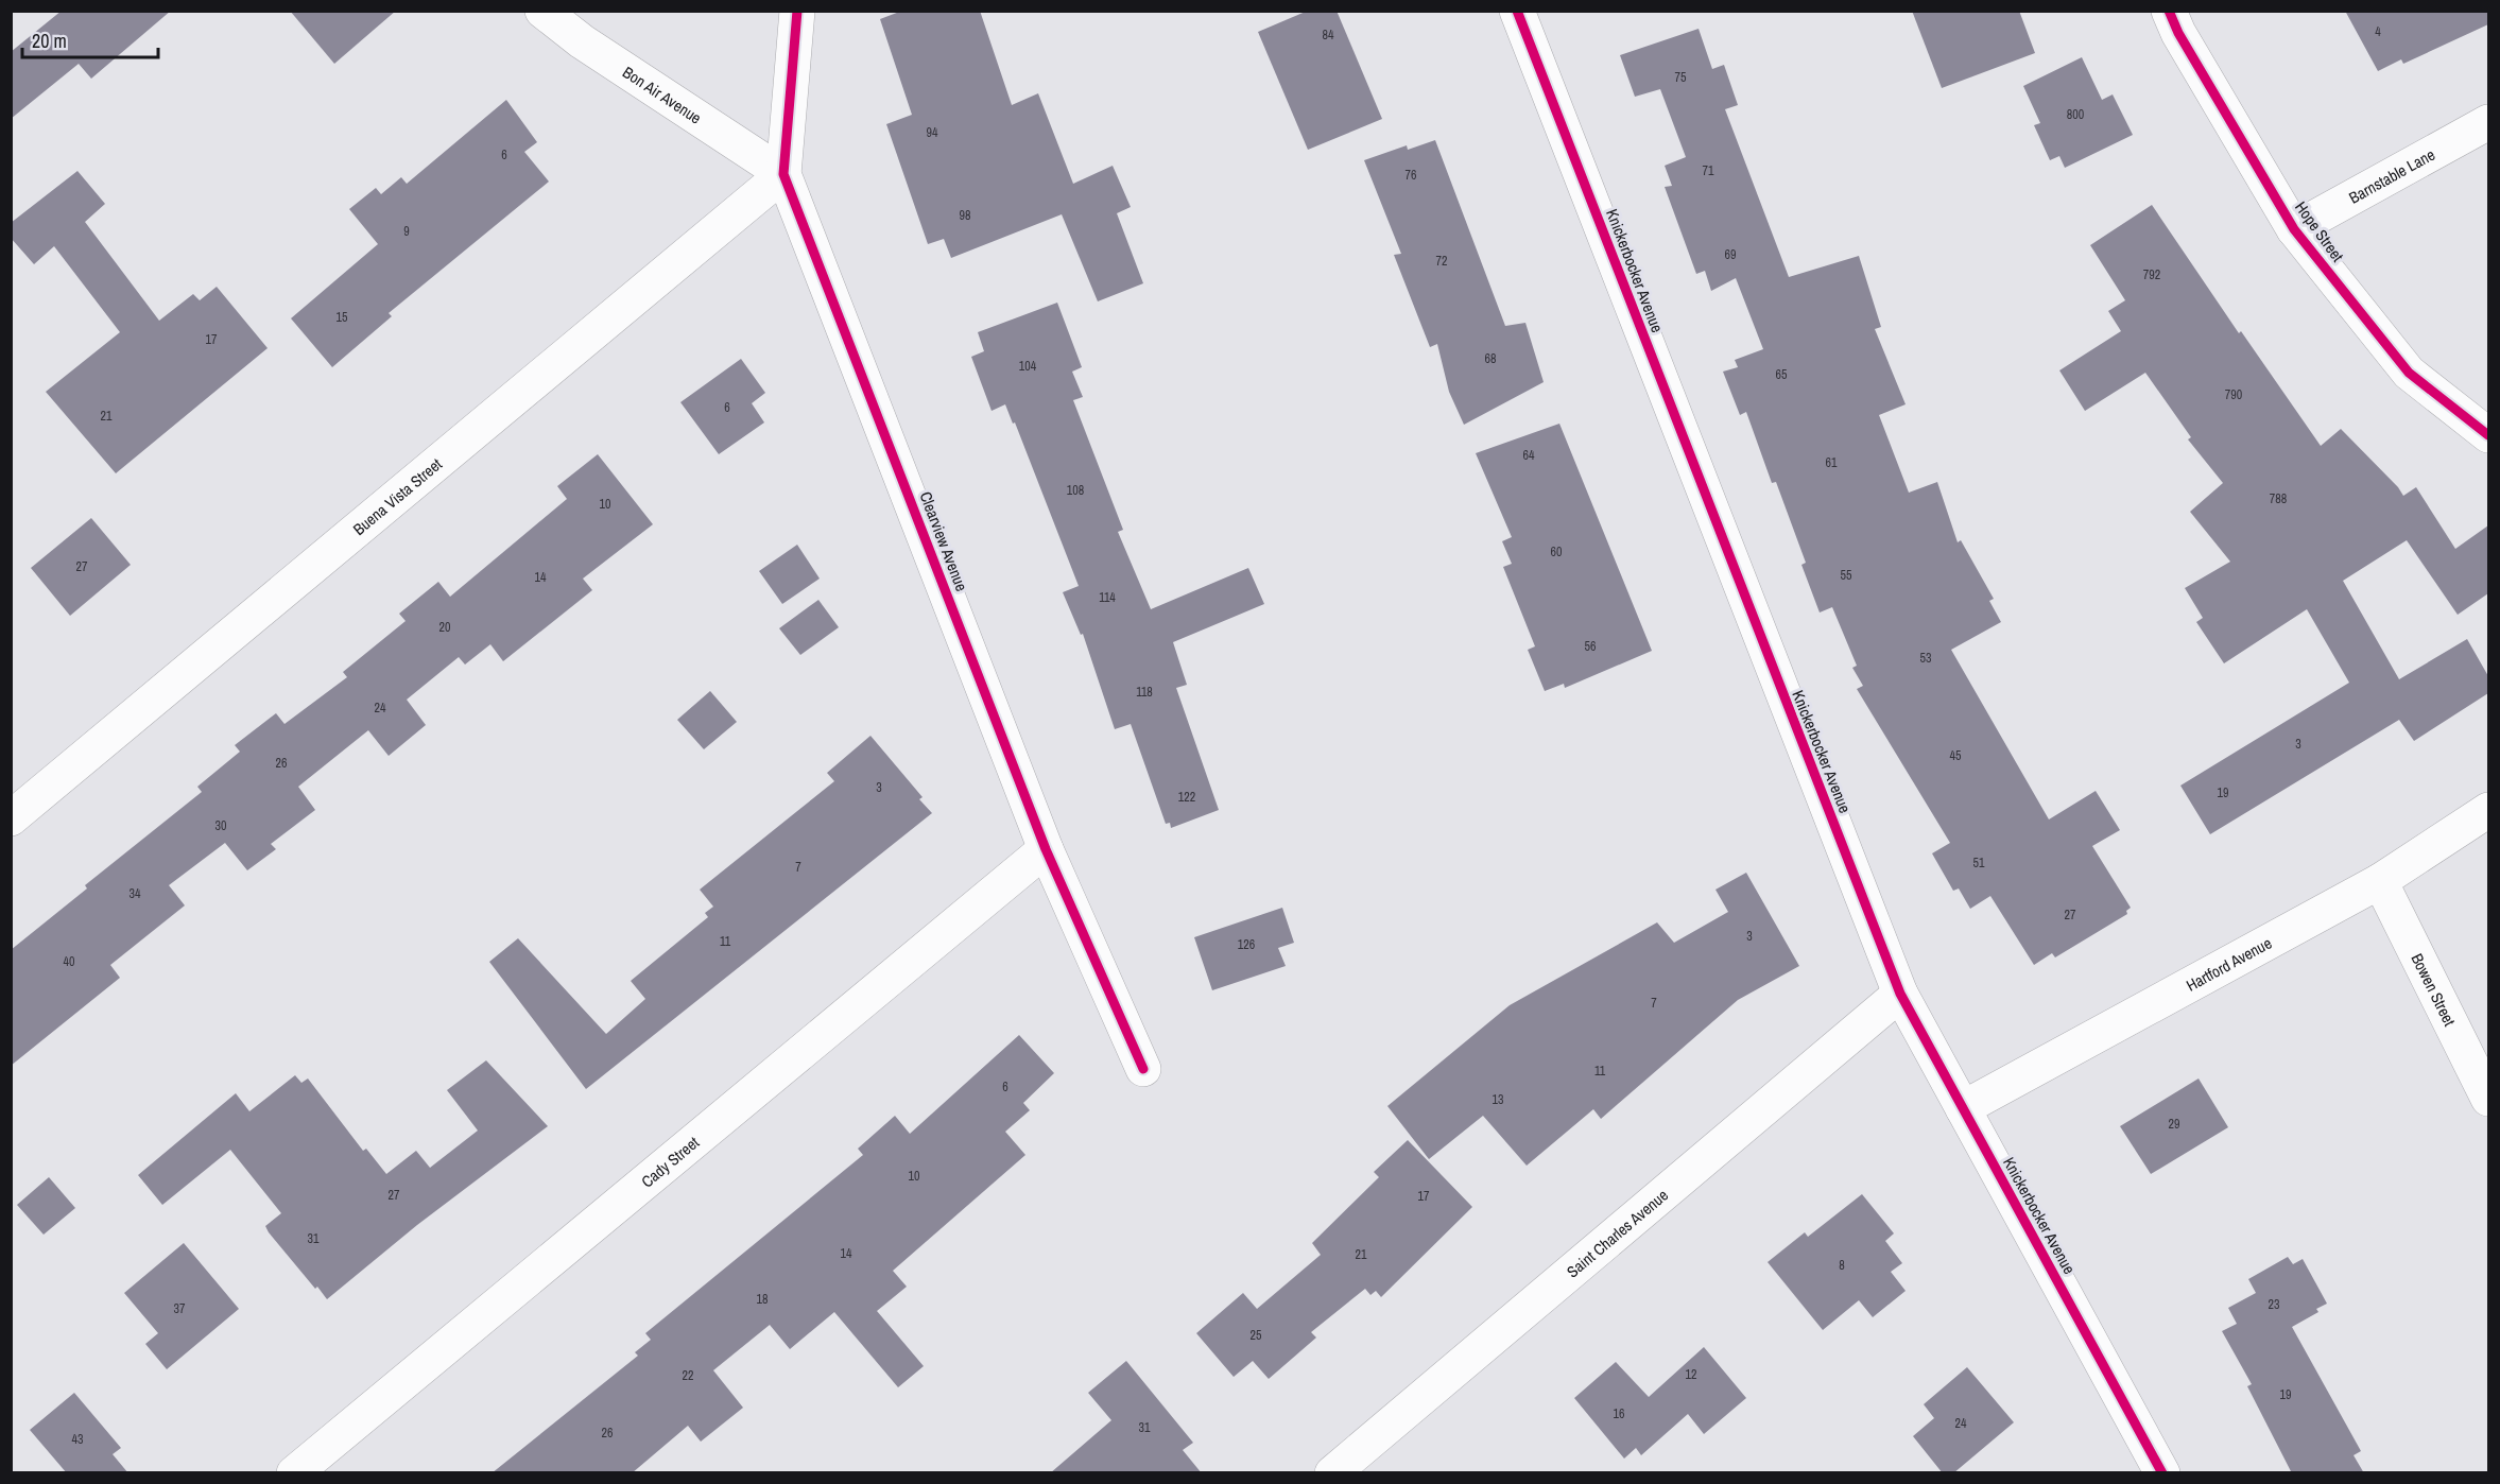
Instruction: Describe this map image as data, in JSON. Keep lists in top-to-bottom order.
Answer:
{
  "streets": {
    "street": [
      "Bon Air Avenue",
      "Barnstable Lane",
      "Hope Street",
      "Knickerbocker Avenue",
      "Buena Vista Street",
      "Clearview Avenue",
      "Hartford Avenue",
      "Bowen Street",
      "Cady Street",
      "Saint Charles Avenue"
    ]
  },
  "crossings": [
    ["Bon Air Avenue", "Buena Vista Street"],
    ["Bon Air Avenue", "Clearview Avenue"],
    ["Barnstable Lane", "Hope Street"],
    ["Knickerbocker Avenue", "Hartford Avenue"],
    ["Knickerbocker Avenue", "Saint Charles Avenue"],
    ["Buena Vista Street", "Clearview Avenue"],
    ["Clearview Avenue", "Cady Street"],
    ["Hartford Avenue", "Bowen Street"]
  ],
  "house_numbers": [
    "4",
    "84",
    "75",
    "800",
    "94",
    "6",
    "71",
    "76",
    "98",
    "9",
    "69",
    "72",
    "792",
    "15",
    "17",
    "68",
    "104",
    "65",
    "790",
    "6",
    "21",
    "64",
    "61",
    "108",
    "788",
    "10",
    "60",
    "27",
    "55",
    "14",
    "114",
    "20",
    "56",
    "53",
    "118",
    "24",
    "3",
    "45",
    "26",
    "3",
    "19",
    "122",
    "30",
    "51",
    "7",
    "34",
    "27",
    "3",
    "11",
    "126",
    "40",
    "7",
    "11",
    "6",
    "13",
    "29",
    "10",
    "27",
    "17",
    "31",
    "14",
    "21",
    "8",
    "18",
    "23",
    "37",
    "25",
    "12",
    "22",
    "19",
    "16",
    "24",
    "31",
    "26",
    "43"
  ],
  "scale_bar": "20 m"
}
